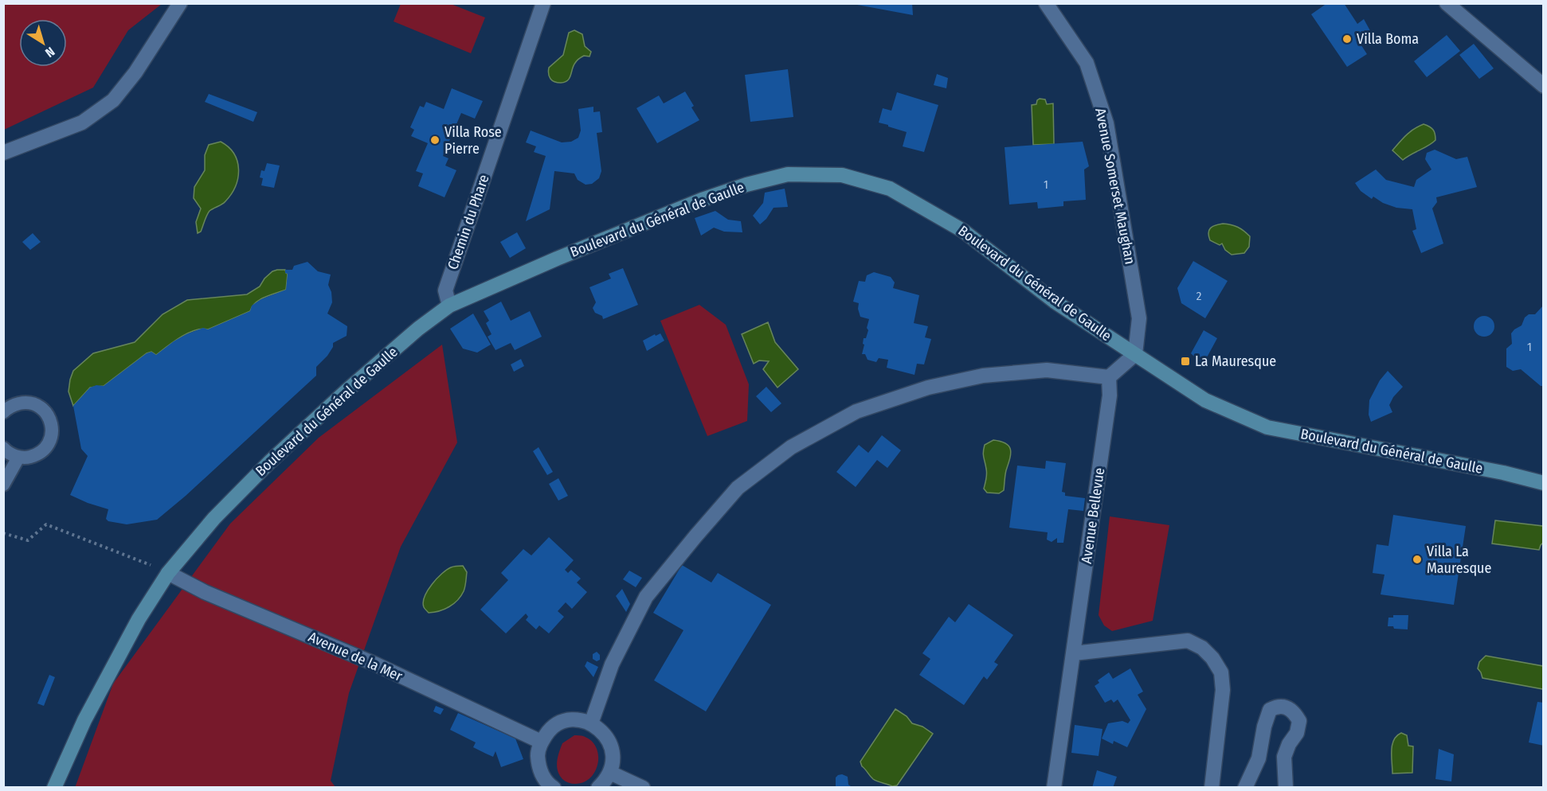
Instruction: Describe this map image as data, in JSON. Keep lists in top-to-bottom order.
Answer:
{
  "streets": {
    "street": [
      "Avenue Somerset Maughan",
      "Boulevard du Général de Gaulle",
      "Chemin du Phare",
      "Avenue Bellevue",
      "Avenue de la Mer"
    ]
  },
  "crossings": [
    ["Avenue Somerset Maughan", "Boulevard du Général de Gaulle"],
    ["Boulevard du Général de Gaulle", "Chemin du Phare"],
    ["Boulevard du Général de Gaulle", "Avenue de la Mer"]
  ],
  "places": {
    "other": ["Villa Boma", "Villa Rose Pierre", "Villa La Mauresque"],
    "transit": ["La Mauresque"]
  },
  "house_numbers": ["1", "2", "1"],
  "north": "bottom right"
}
